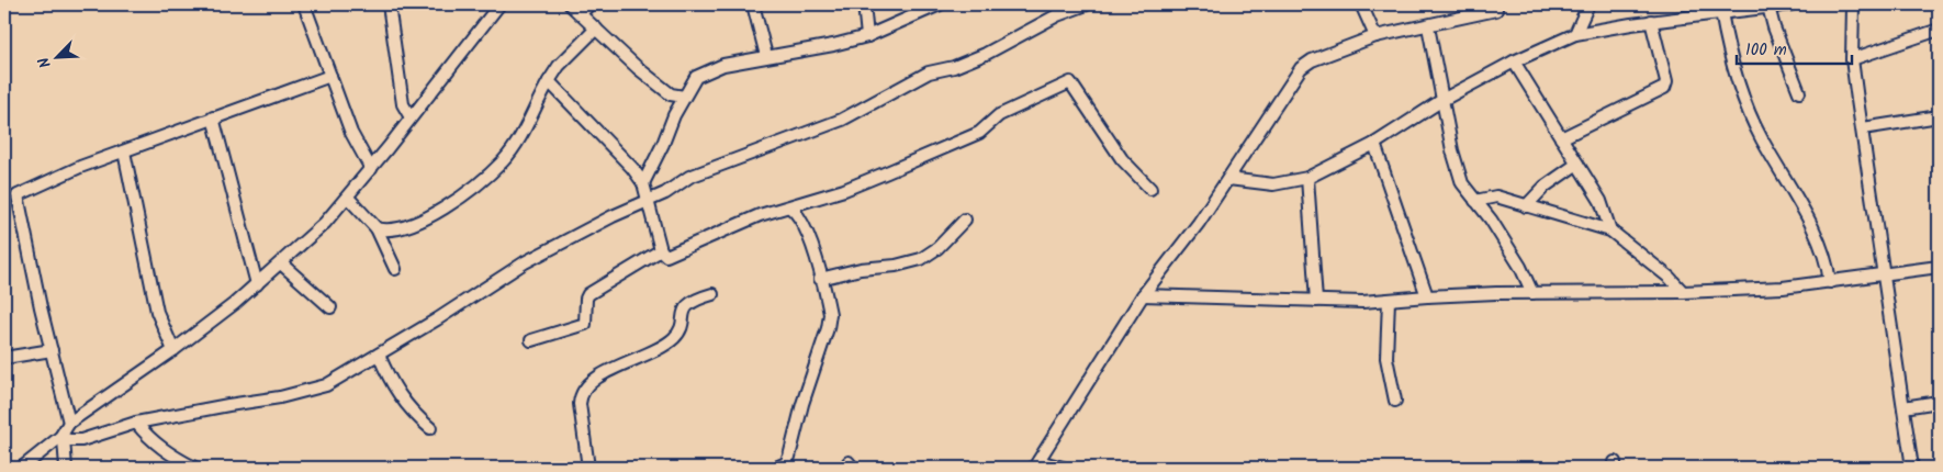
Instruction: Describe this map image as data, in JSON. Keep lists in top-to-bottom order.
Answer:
{
  "scale_bar": "100 m",
  "north": "bottom left"
}
